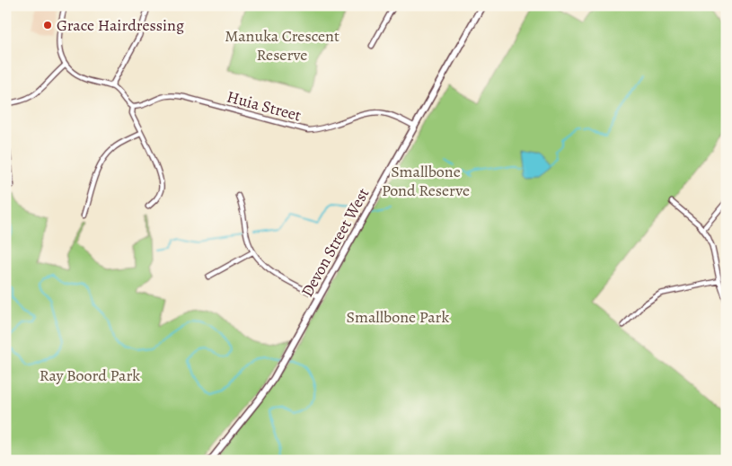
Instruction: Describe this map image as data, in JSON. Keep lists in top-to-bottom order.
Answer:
{
  "streets": {
    "main road": ["Devon Street West"],
    "street": ["Huia Street"]
  },
  "crossings": [
    ["Huia Street", "Devon Street West"]
  ],
  "parks": [
    "Manuka Crescent Reserve",
    "Smallbone Pond Reserve",
    "Smallbone Park",
    "Ray Boord Park"
  ],
  "places": ["Grace Hairdressing"]
}
